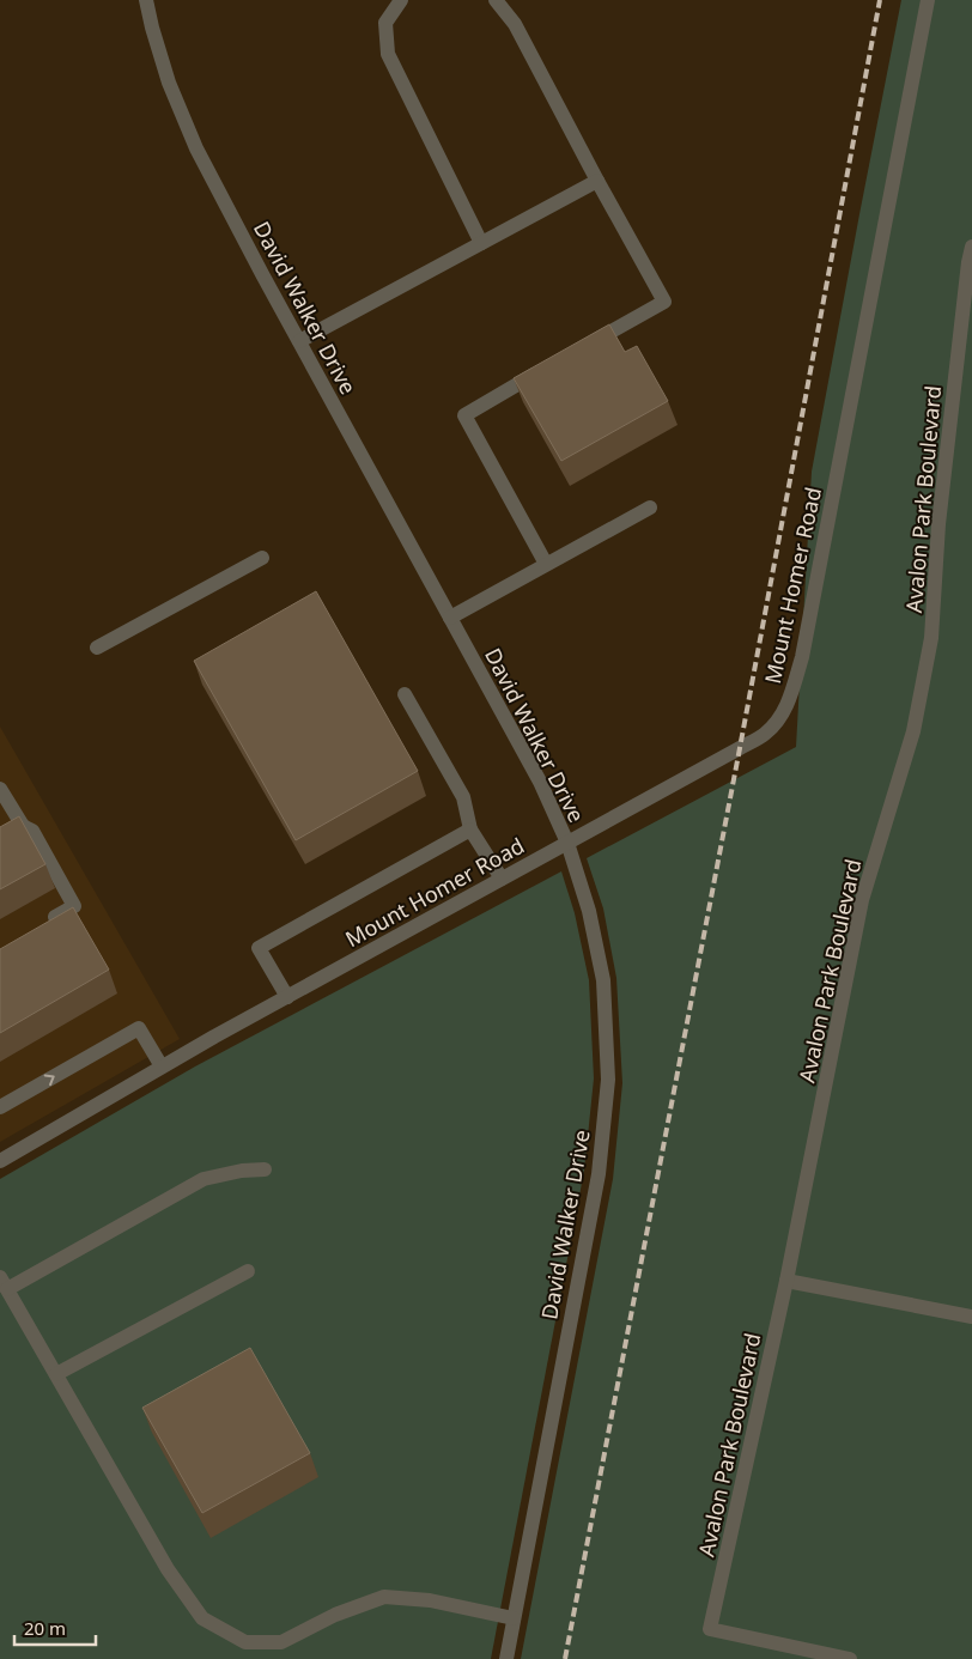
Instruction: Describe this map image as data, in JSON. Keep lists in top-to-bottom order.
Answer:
{
  "streets": {
    "street": ["David Walker Drive", "Avalon Park Boulevard", "Mount Homer Road"]
  },
  "crossings": [
    ["David Walker Drive", "Mount Homer Road"]
  ],
  "scale_bar": "20 m"
}
